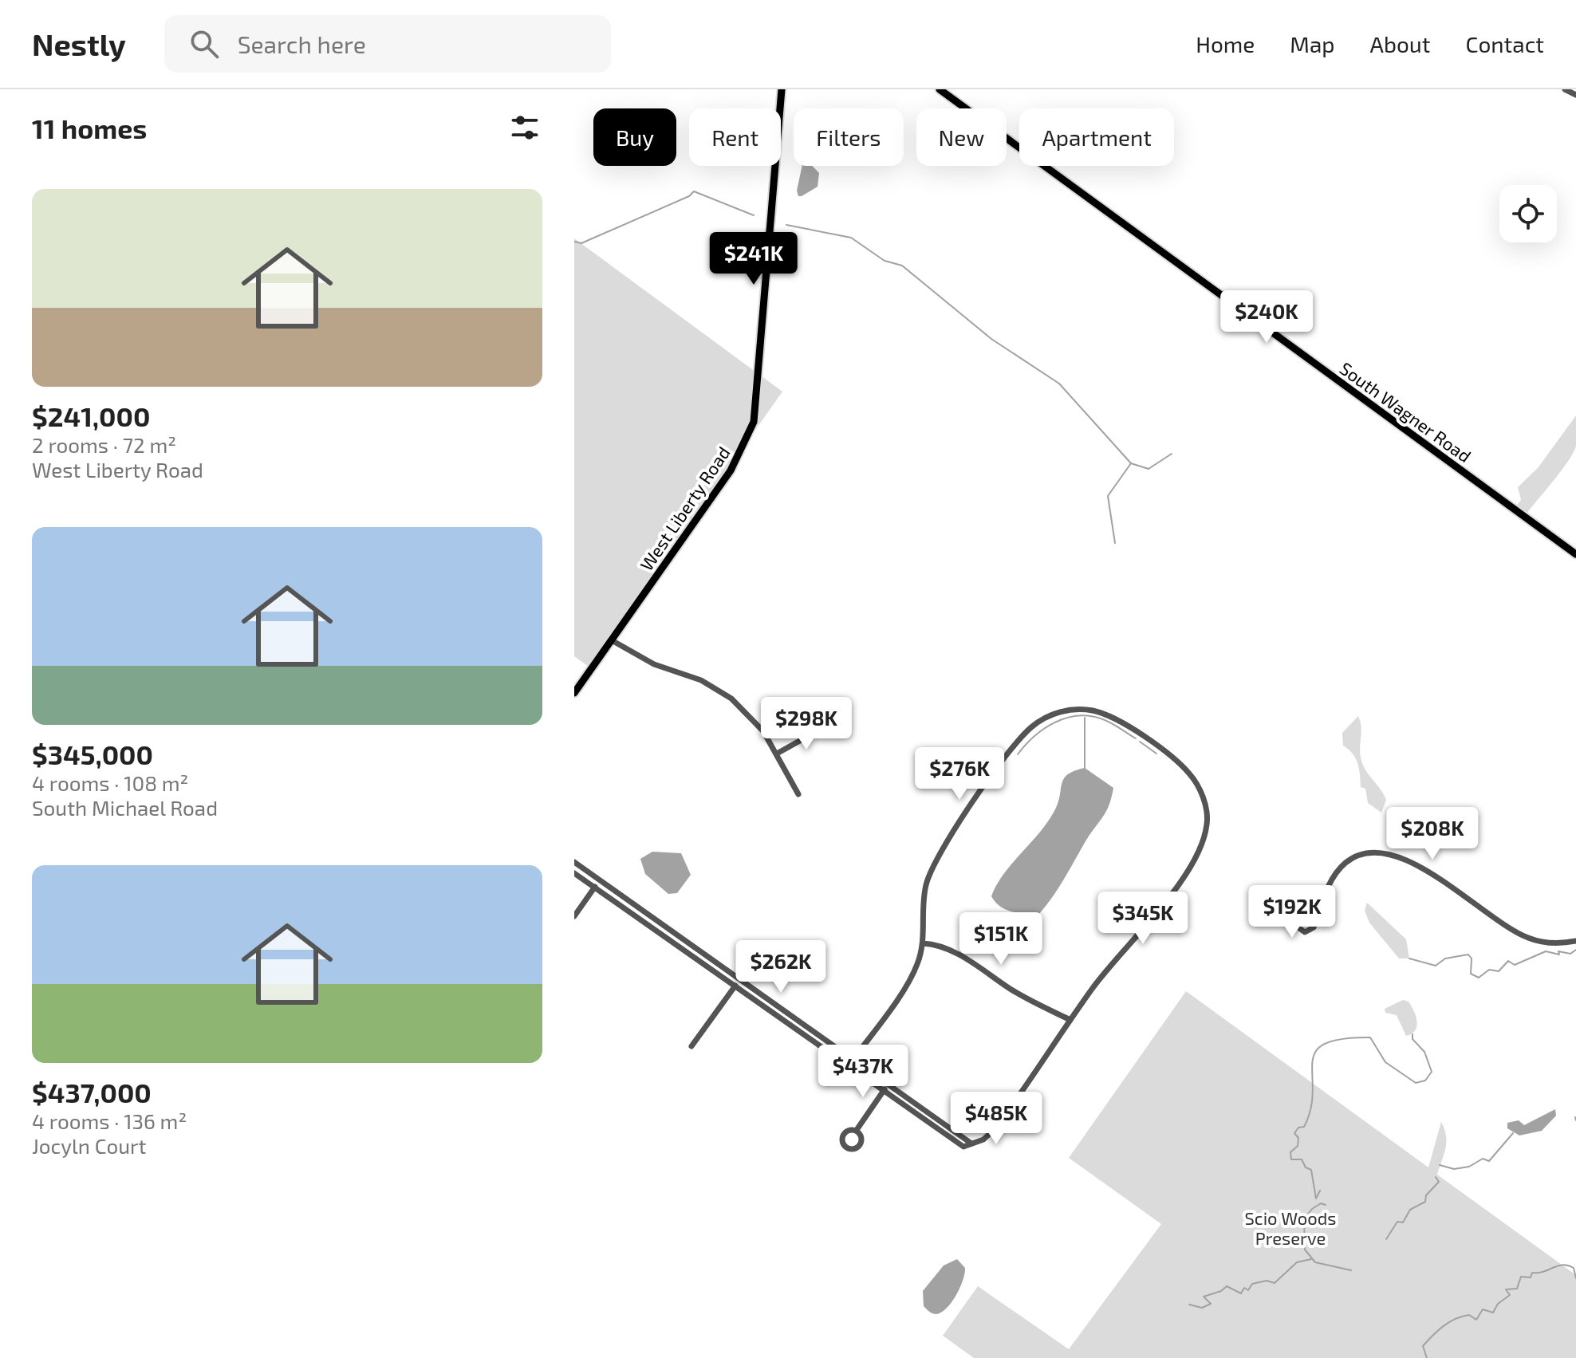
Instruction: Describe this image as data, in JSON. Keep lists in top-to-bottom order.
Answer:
{
  "streets": {
    "main road": ["South Wagner Road", "West Liberty Road"]
  },
  "parks": ["Scio Woods Preserve"],
  "page": {
    "header": "Nestly",
    "search": "Search here",
    "nav": [
      "Home",
      "Map",
      "About",
      "Contact"
    ],
    "heading": "11 homes",
    "chip": [
      "Buy",
      "Rent",
      "Filters",
      "New",
      "Apartment"
    ],
    "list": [
      {
        "name": "$241,000",
        "note": "2 rooms · 72 m² · West Liberty Road"
      },
      {
        "name": "$345,000",
        "note": "4 rooms · 108 m² · South Michael Road"
      },
      {
        "name": "$437,000",
        "note": "4 rooms · 136 m² · Jocyln Court"
      }
    ],
    "price": [
      "$241K",
      "$240K",
      "$298K",
      "$276K",
      "$208K",
      "$192K",
      "$345K",
      "$151K",
      "$262K",
      "$437K",
      "$485K"
    ]
  }
}
